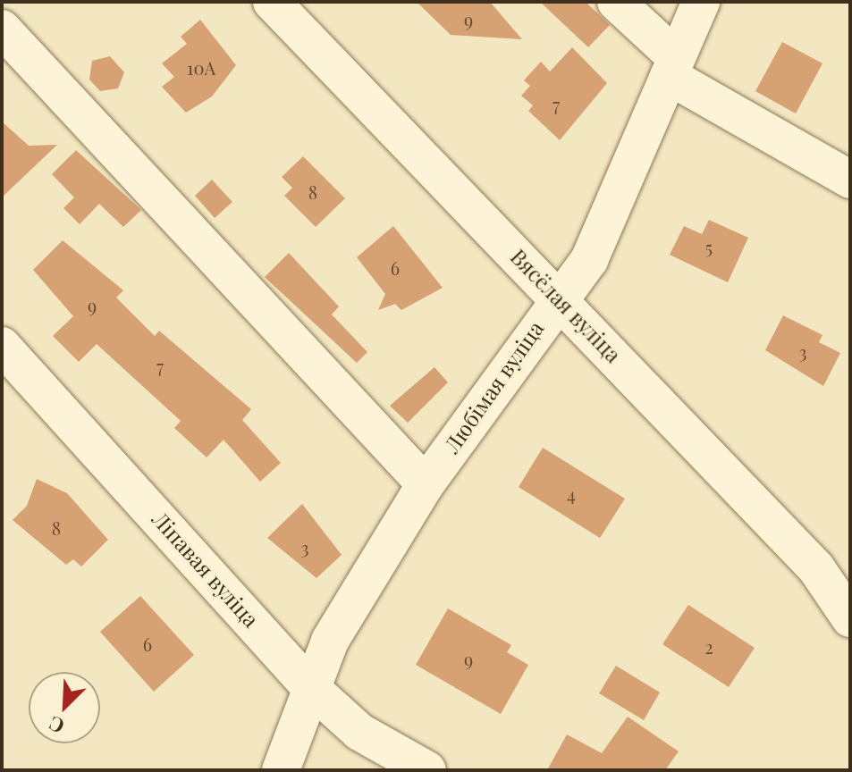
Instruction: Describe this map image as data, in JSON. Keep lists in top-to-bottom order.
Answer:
{
  "streets": {
    "street": ["Вясёлая вуліца", "Любімая вуліца", "Ліпавая вуліца"]
  },
  "crossings": [
    ["Вясёлая вуліца", "Любімая вуліца"],
    ["Любімая вуліца", "Ліпавая вуліца"]
  ],
  "house_numbers": [
    "9",
    "10А",
    "7",
    "8",
    "5",
    "6",
    "9",
    "3",
    "7",
    "4",
    "8",
    "3",
    "6",
    "2",
    "9"
  ],
  "north": "bottom left"
}
